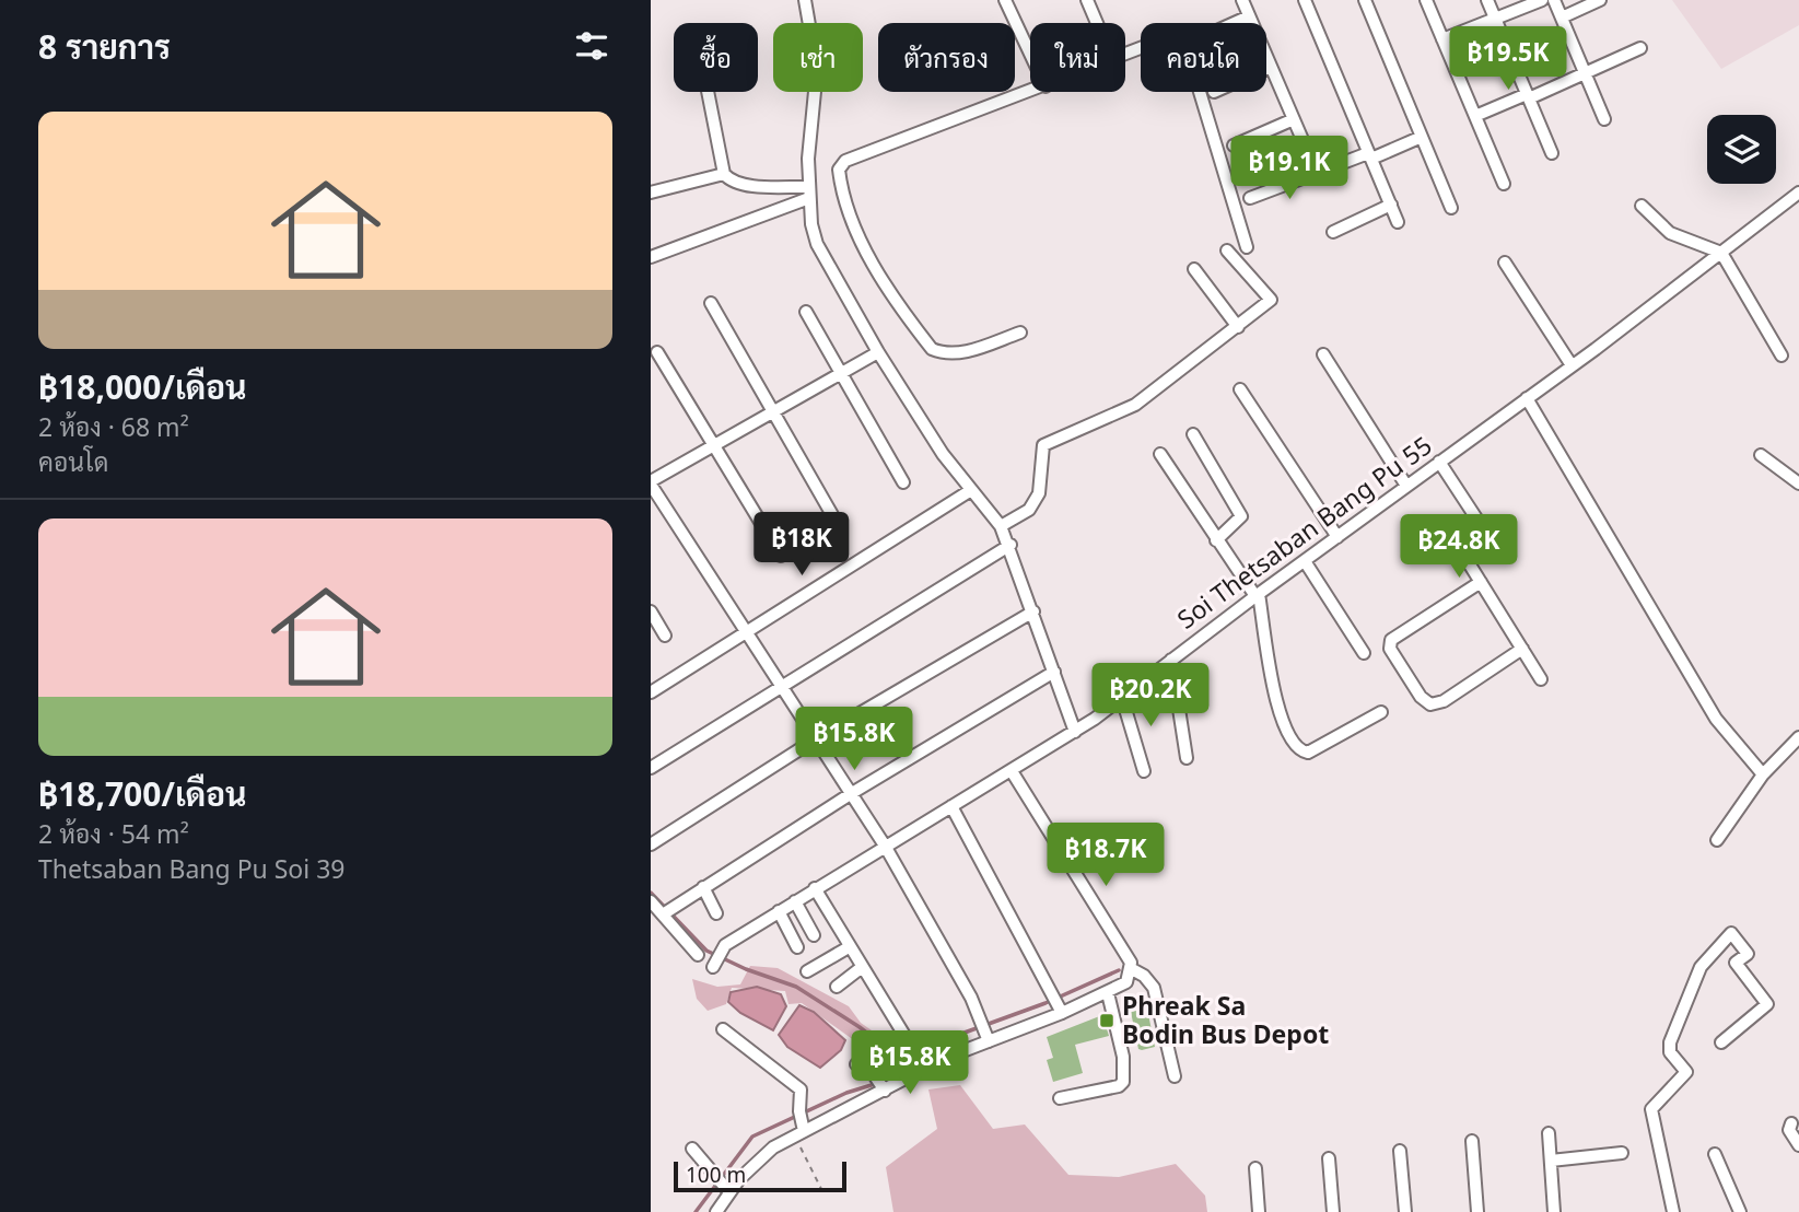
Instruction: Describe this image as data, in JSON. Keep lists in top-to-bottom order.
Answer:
{
  "streets": {
    "street": ["Soi Thetsaban Bang Pu 55"]
  },
  "places": {
    "transit": ["Phreak Sa Bodin Bus Depot"]
  },
  "scale_bar": "100 m",
  "page": {
    "heading": "8 รายการ",
    "chip": [
      "ซื้อ",
      "เช่า",
      "ตัวกรอง",
      "ใหม่",
      "คอนโด"
    ],
    "price": [
      "฿19.5K",
      "฿19.1K",
      "฿18K",
      "฿24.8K",
      "฿20.2K",
      "฿15.8K",
      "฿18.7K",
      "฿15.8K"
    ],
    "list": [
      {
        "name": "฿18,000/เดือน",
        "note": "2 ห้อง · 68 m² · คอนโด"
      },
      {
        "name": "฿18,700/เดือน",
        "note": "2 ห้อง · 54 m² · Thetsaban Bang Pu Soi 39"
      }
    ],
    "scale": "100 m"
  }
}
